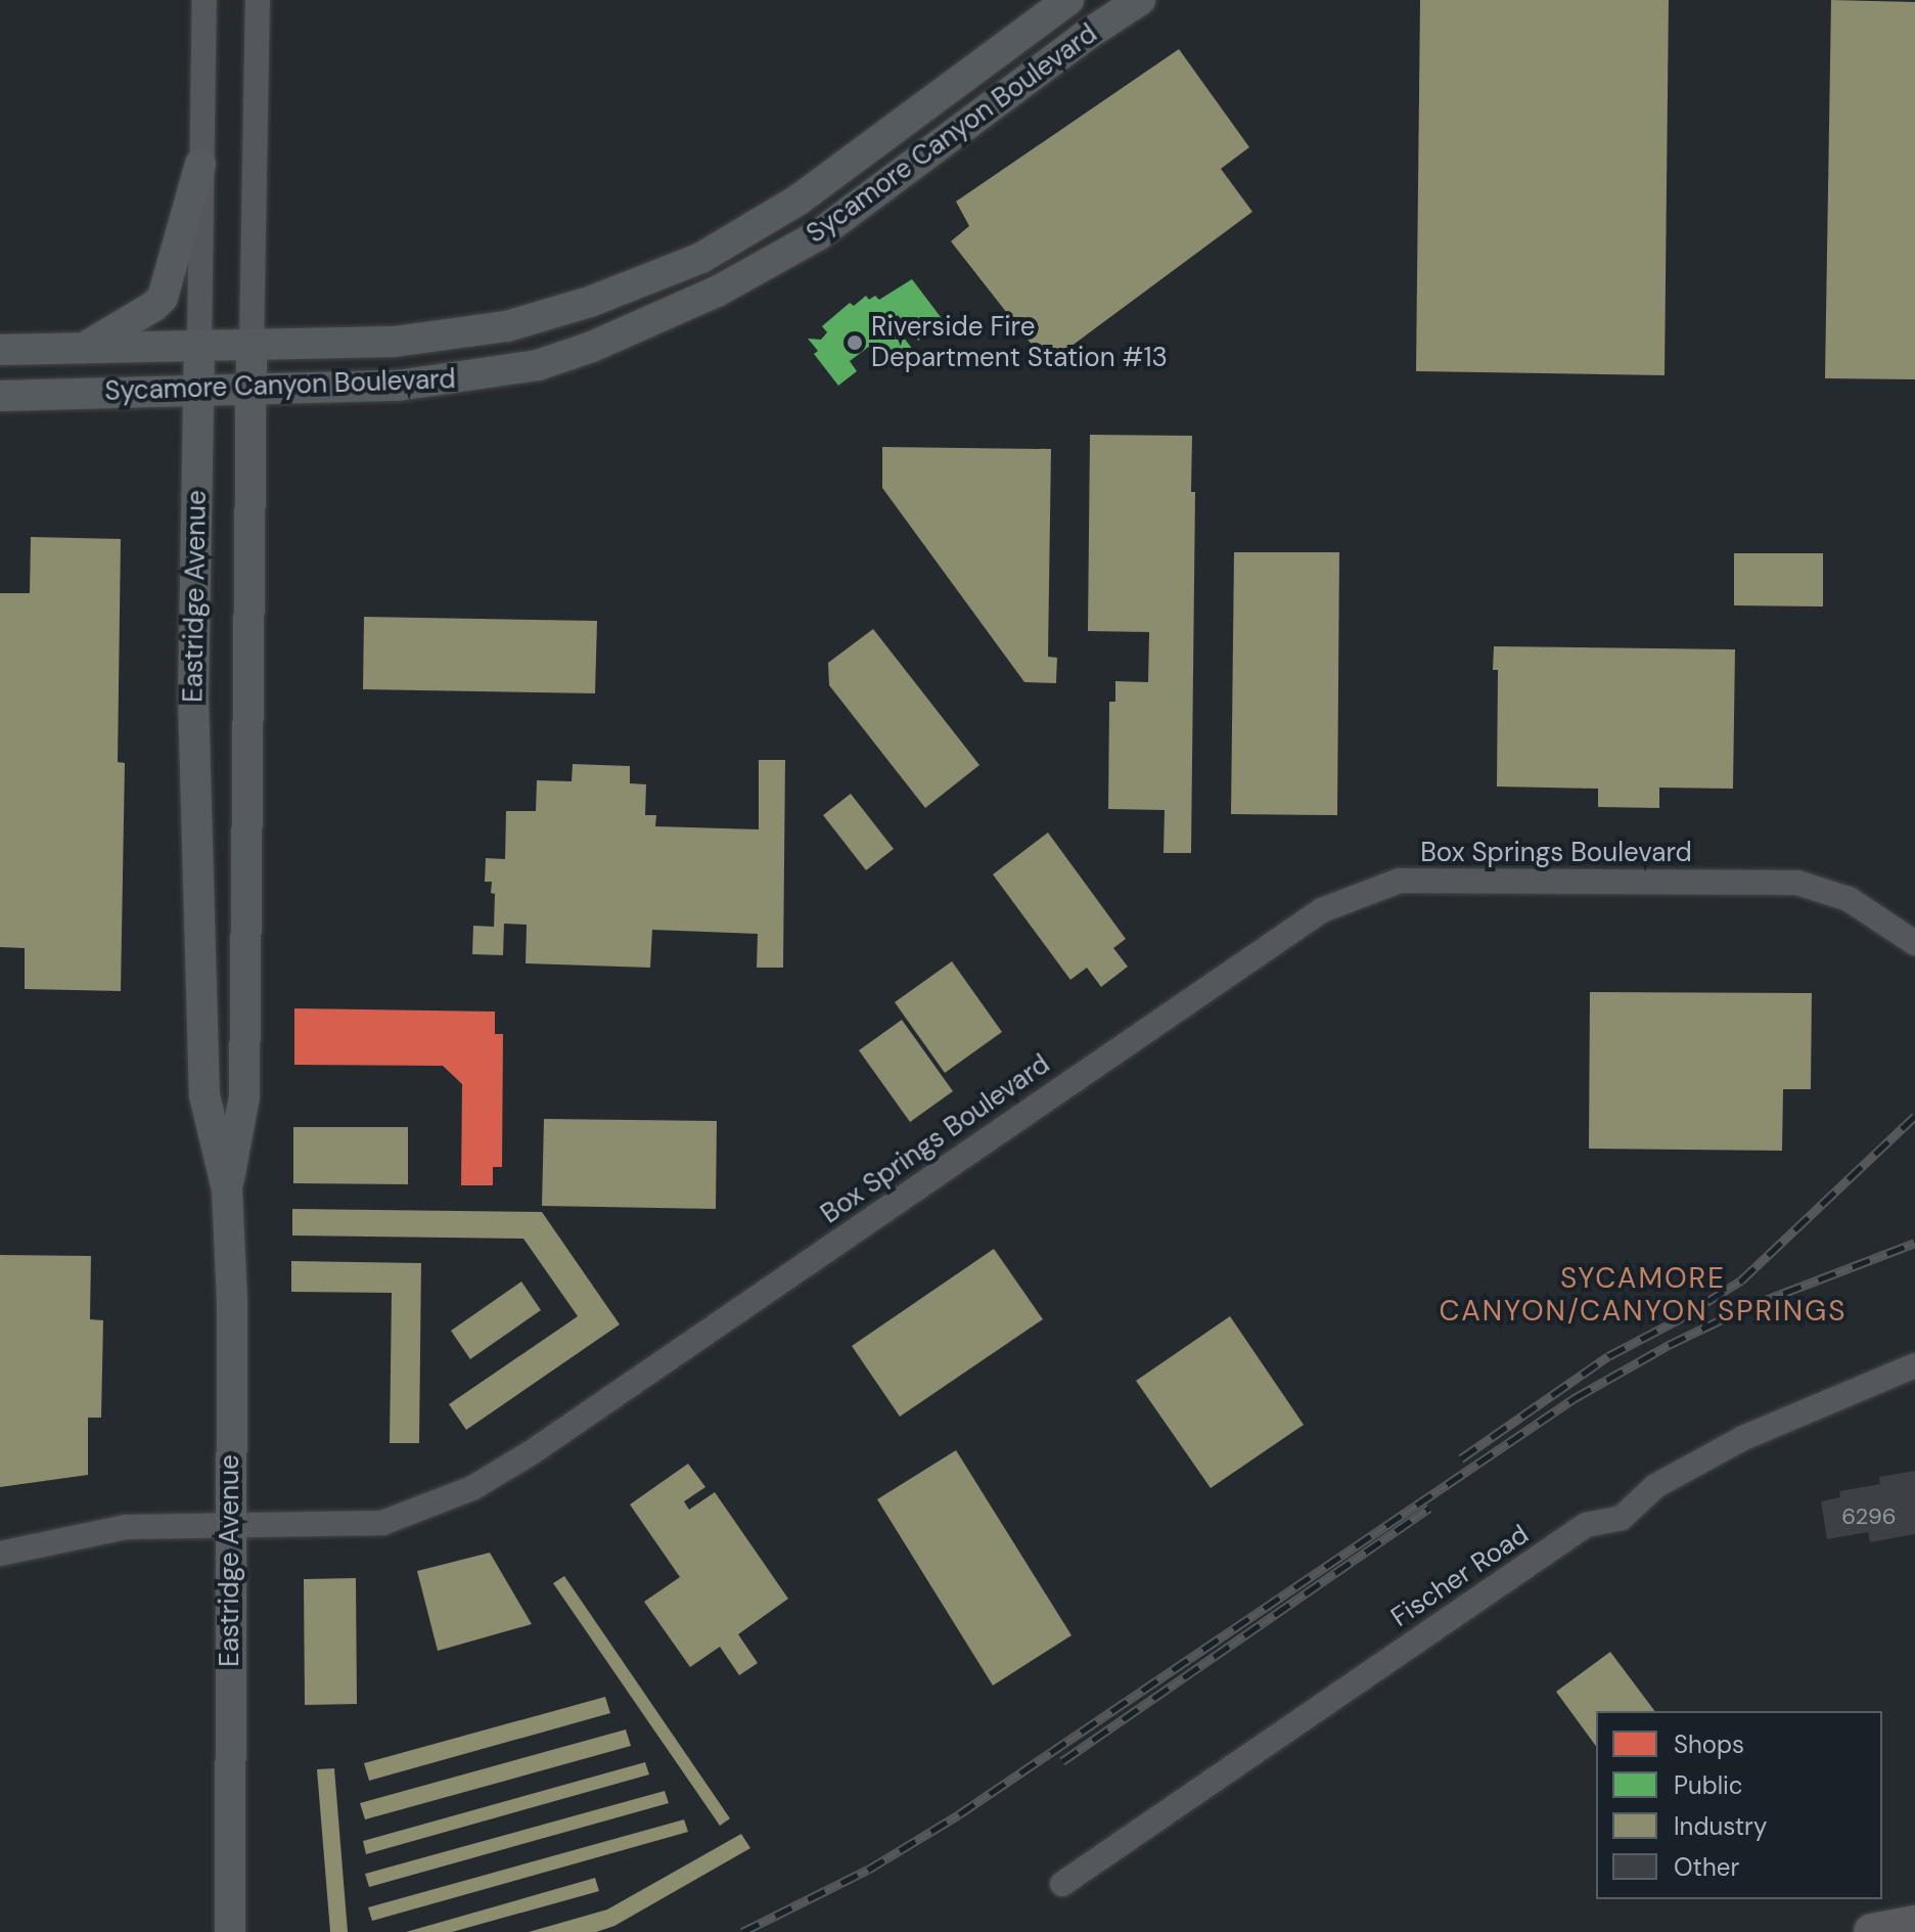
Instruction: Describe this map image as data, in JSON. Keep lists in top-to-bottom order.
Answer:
{
  "streets": {
    "main road": ["Sycamore Canyon Boulevard", "Eastridge Avenue"],
    "street": ["Box Springs Boulevard", "Fischer Road"]
  },
  "crossings": [
    ["Sycamore Canyon Boulevard", "Eastridge Avenue"],
    ["Eastridge Avenue", "Box Springs Boulevard"]
  ],
  "districts": ["SYCAMORE CANYON/CANYON SPRINGS"],
  "places": ["Riverside Fire Department Station #13"],
  "house_numbers": ["6296"],
  "legend": [
    "Shops",
    "Public",
    "Industry",
    "Other"
  ]
}
